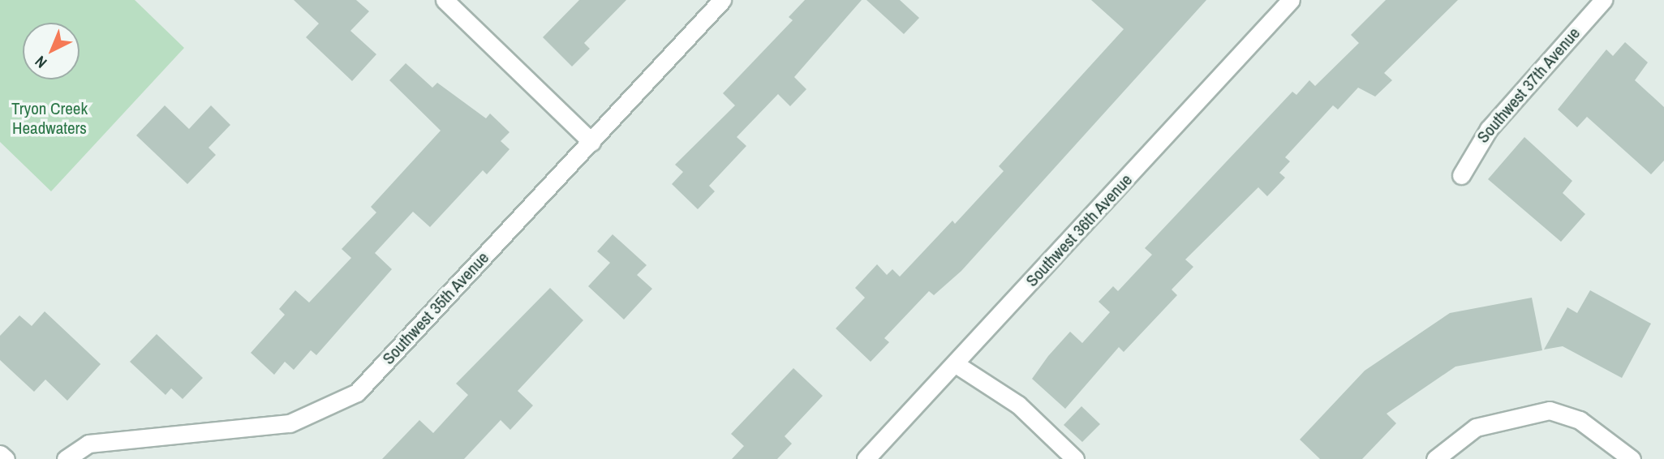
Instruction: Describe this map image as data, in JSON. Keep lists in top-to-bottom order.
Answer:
{
  "streets": {
    "street": ["Southwest 37th Avenue", "Southwest 36th Avenue", "Southwest 35th Avenue"]
  },
  "parks": ["Tryon Creek Headwaters"],
  "north": "bottom left"
}
